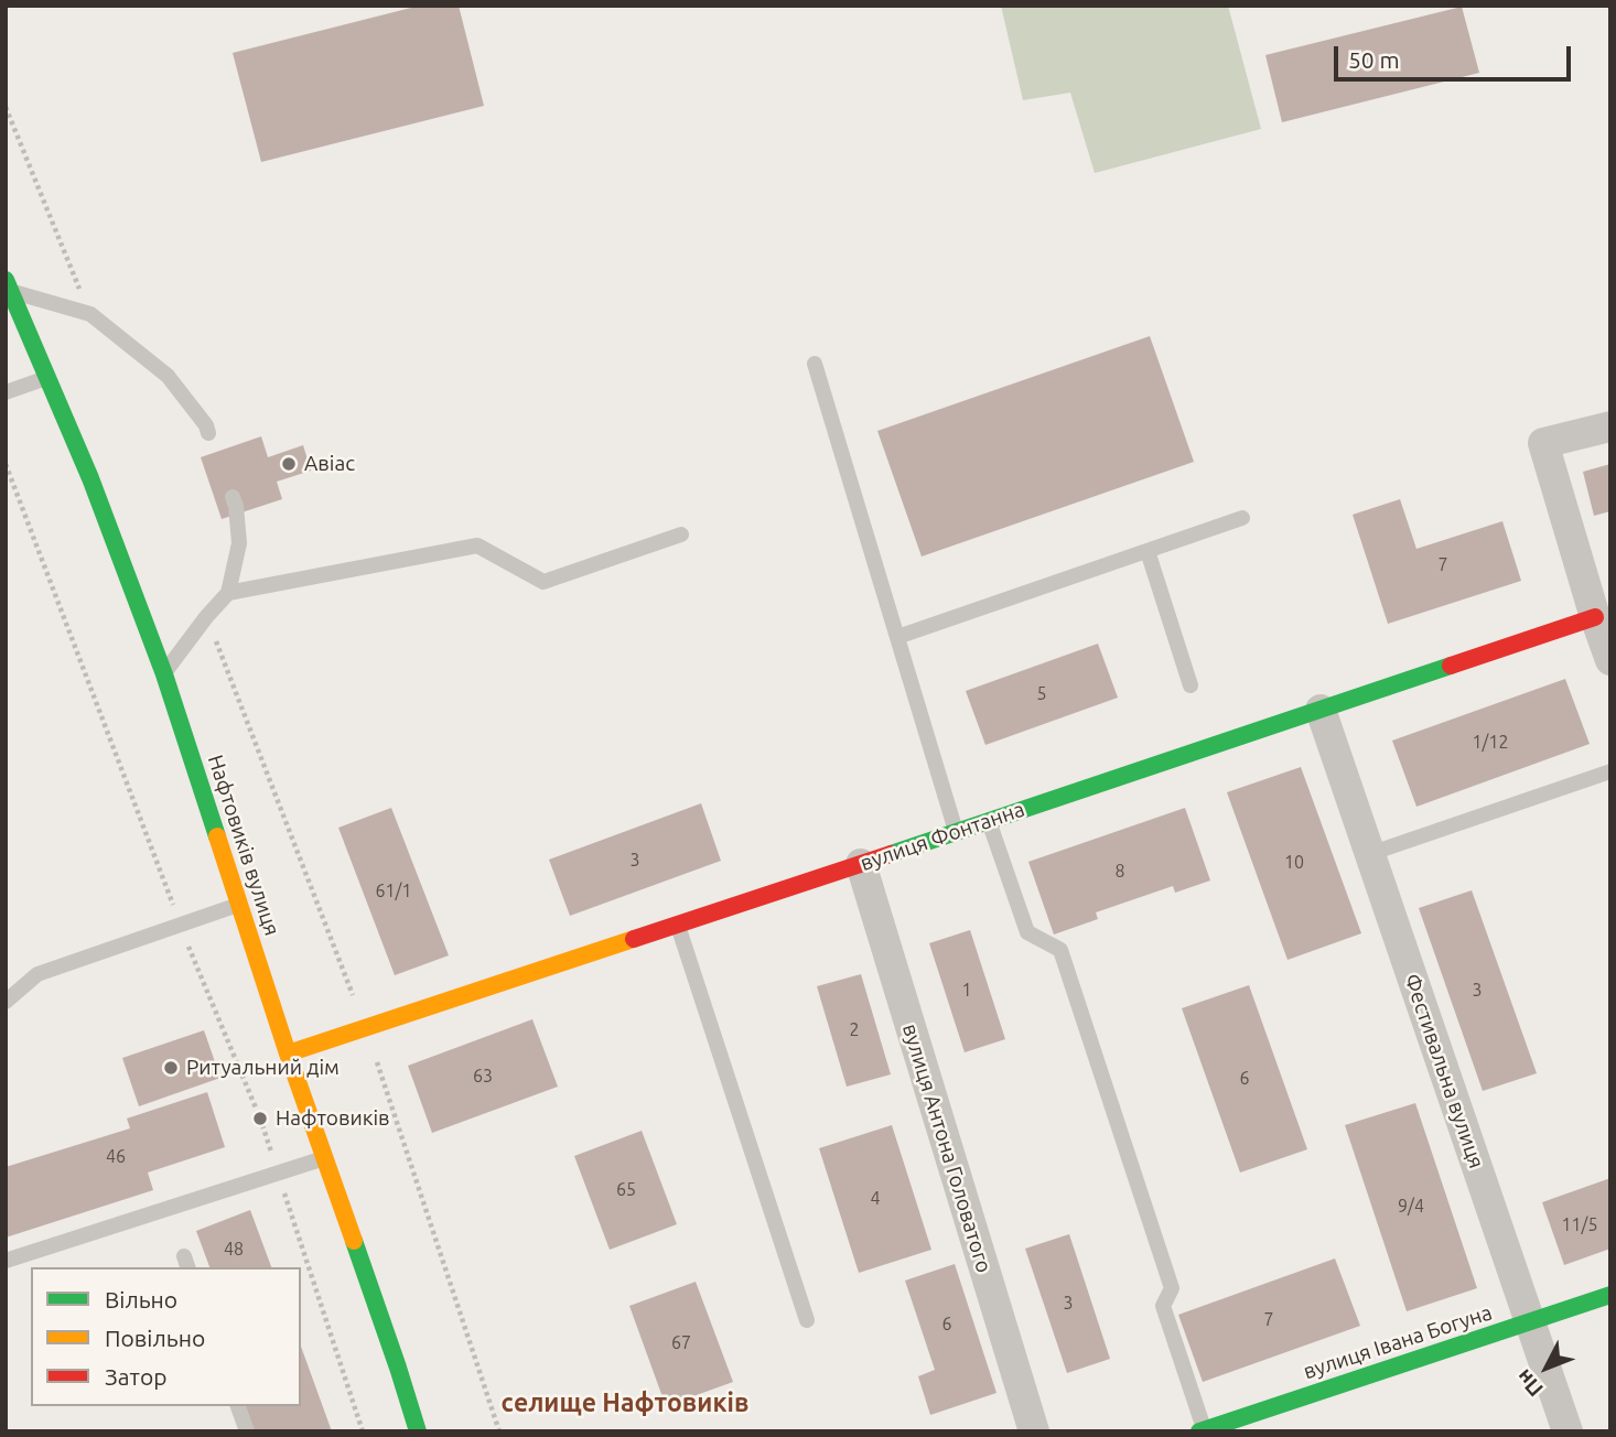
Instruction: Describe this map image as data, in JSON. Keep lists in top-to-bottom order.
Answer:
{
  "streets": {
    "street": [
      "вулиця Фонтанна",
      "Нафтовиків вулиця",
      "Фестивальна вулиця",
      "вулиця Антона Головатого",
      "вулиця Івана Богуна"
    ]
  },
  "crossings": [
    ["вулиця Фонтанна", "Нафтовиків вулиця"],
    ["вулиця Фонтанна", "Фестивальна вулиця"],
    ["вулиця Фонтанна", "вулиця Антона Головатого"],
    ["Фестивальна вулиця", "вулиця Івана Богуна"]
  ],
  "districts": ["селище Нафтовиків"],
  "places": ["Авіас", "Ритуальний дім", "Нафтовиків"],
  "house_numbers": [
    "7",
    "5",
    "1/12",
    "3",
    "10",
    "8",
    "61/1",
    "1",
    "3",
    "2",
    "63",
    "6",
    "46",
    "65",
    "4",
    "9/4",
    "11/5",
    "48",
    "3",
    "7",
    "6",
    "67"
  ],
  "legend": ["Вільно", "Повільно", "Затор"],
  "scale_bar": "50 m",
  "north": "bottom left"
}
